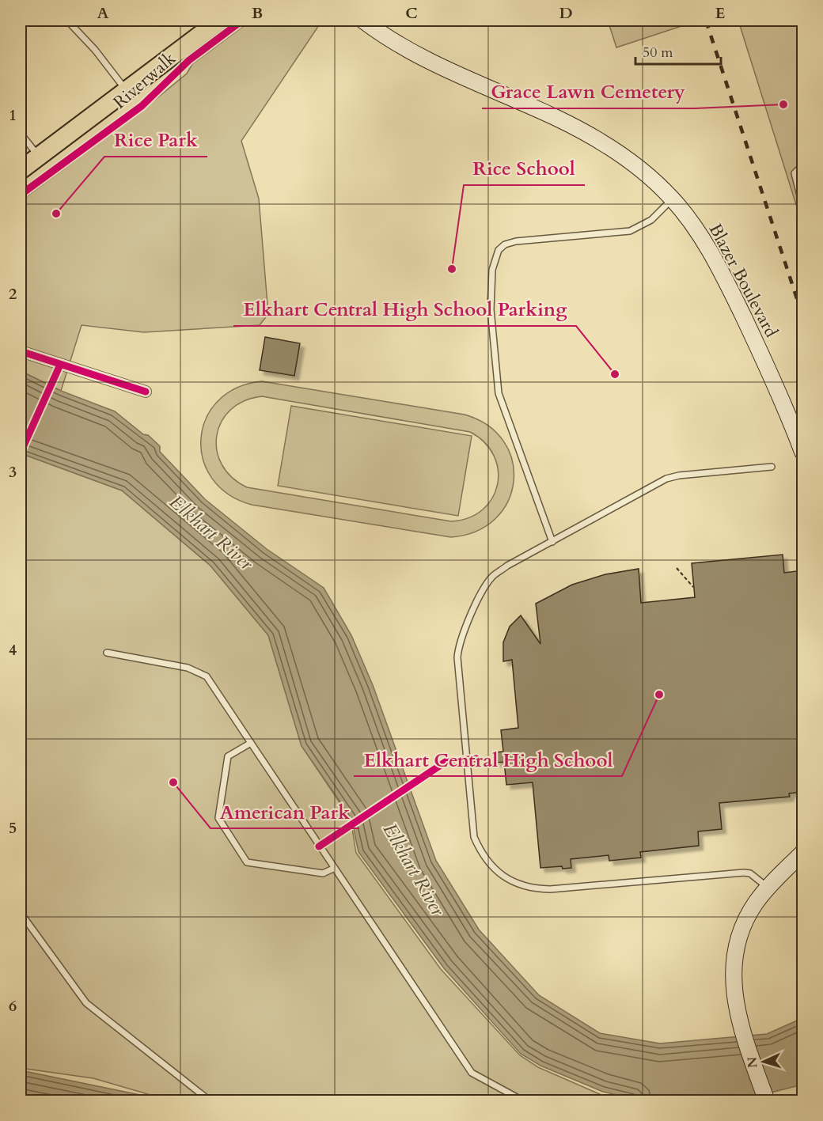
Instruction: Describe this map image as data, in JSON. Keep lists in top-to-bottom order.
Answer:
{
  "streets": {
    "main road": ["Blazer Boulevard"],
    "cycle path": ["Riverwalk"]
  },
  "water": ["Elkhart River"],
  "places": [
    "Grace Lawn Cemetery",
    "Rice Park",
    "Rice School",
    "Elkhart Central High School Parking",
    "Elkhart Central High School",
    "American Park"
  ],
  "scale_bar": "50 m",
  "north": "left",
  "grid": {
    "columns": [
      "A",
      "B",
      "C",
      "D",
      "E"
    ],
    "rows": [
      "1",
      "2",
      "3",
      "4",
      "5",
      "6"
    ]
  }
}
